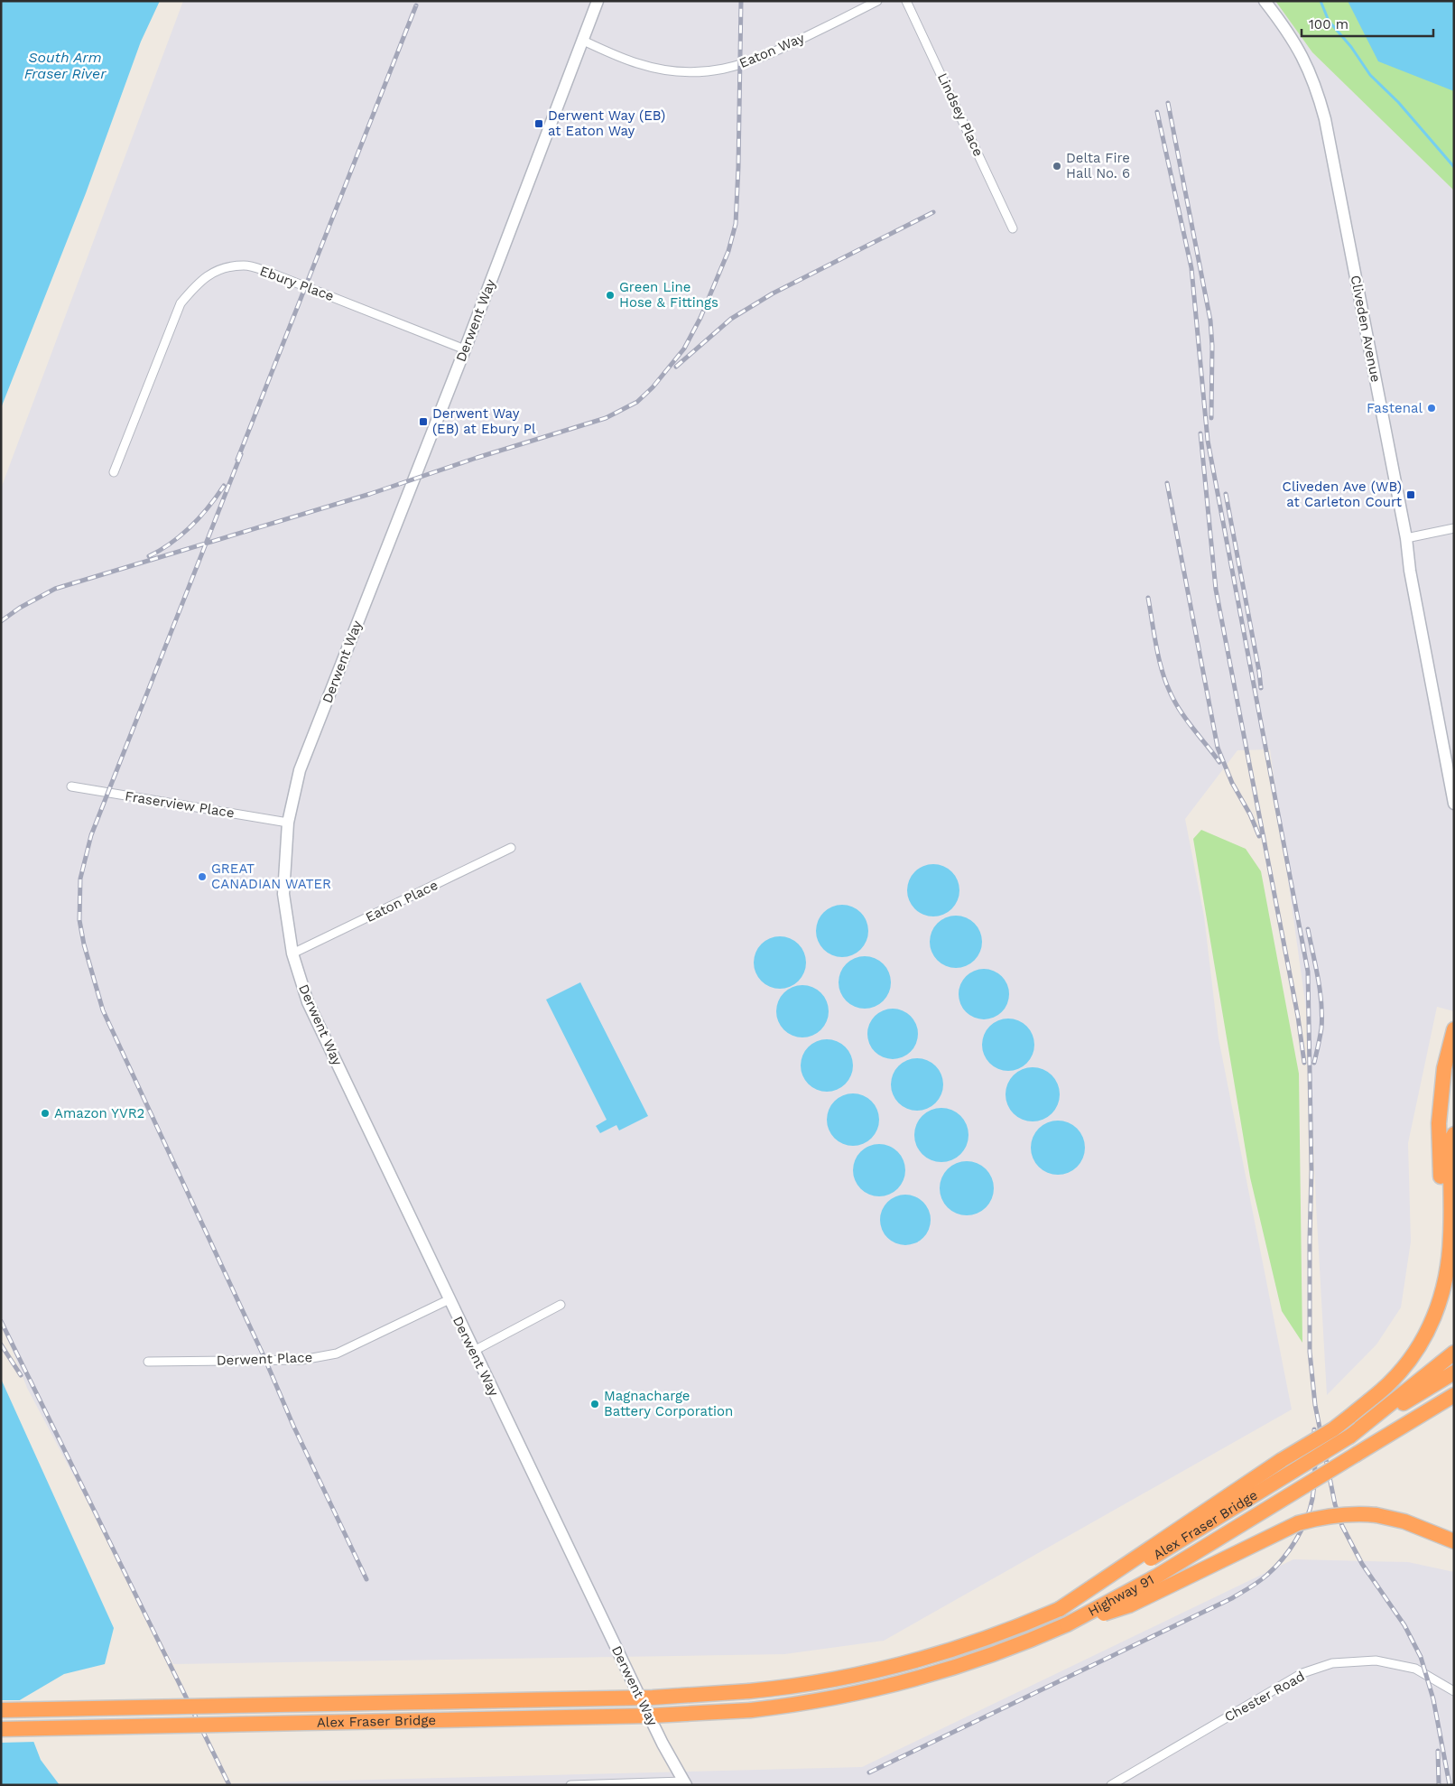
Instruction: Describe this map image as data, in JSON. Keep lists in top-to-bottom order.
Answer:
{
  "streets": {
    "highway": ["Alex Fraser Bridge", "Highway 91"],
    "street": [
      "Eaton Way",
      "Lindsey Place",
      "Ebury Place",
      "Derwent Way",
      "Cliveden Avenue",
      "Fraserview Place",
      "Eaton Place",
      "Derwent Place",
      "Chester Road"
    ]
  },
  "crossings": [
    ["Eaton Way", "Derwent Way"],
    ["Ebury Place", "Derwent Way"],
    ["Derwent Way", "Fraserview Place"],
    ["Derwent Way", "Eaton Place"],
    ["Derwent Way", "Derwent Place"],
    ["Alex Fraser Bridge", "Highway 91"]
  ],
  "water": ["South Arm Fraser River"],
  "places": {
    "transit": ["Derwent Way (EB) at Eaton Way", "Derwent Way (EB) at Ebury Pl", "Cliveden Ave (WB) at Carleton Court"],
    "other": [
      "Delta Fire Hall No. 6",
      "Green Line Hose & Fittings",
      "Fastenal",
      "GREAT CANADIAN WATER",
      "Amazon YVR2",
      "Magnacharge Battery Corporation"
    ]
  },
  "scale_bar": "100 m"
}
